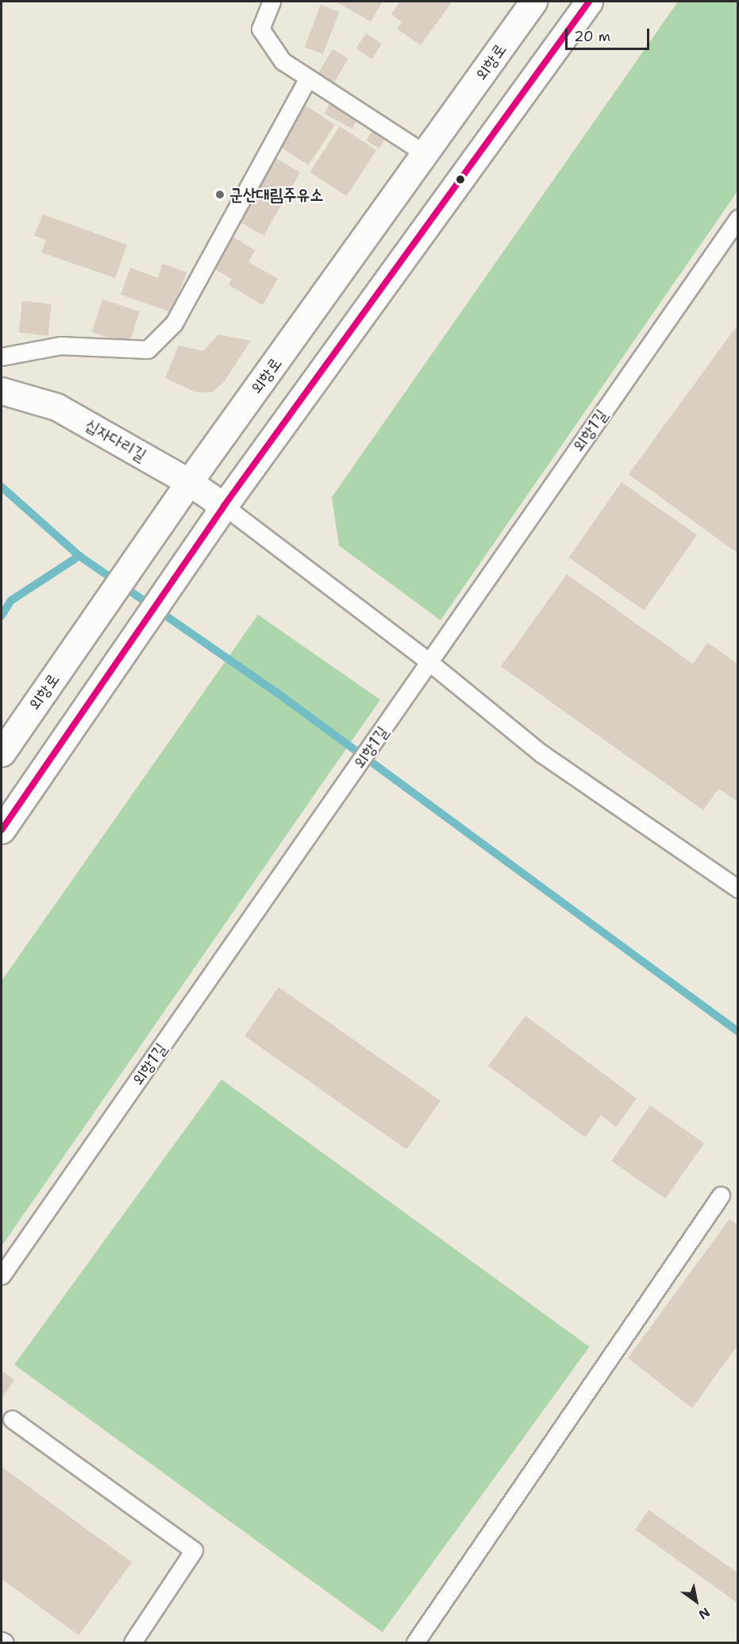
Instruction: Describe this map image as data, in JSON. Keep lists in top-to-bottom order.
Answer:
{
  "streets": {
    "main road": ["외항로", "십자다리길"],
    "lane": ["외항1길"]
  },
  "crossings": [
    ["외항로", "십자다리길"]
  ],
  "places": ["군산대림주유소"],
  "scale_bar": "20 m",
  "north": "bottom right"
}
